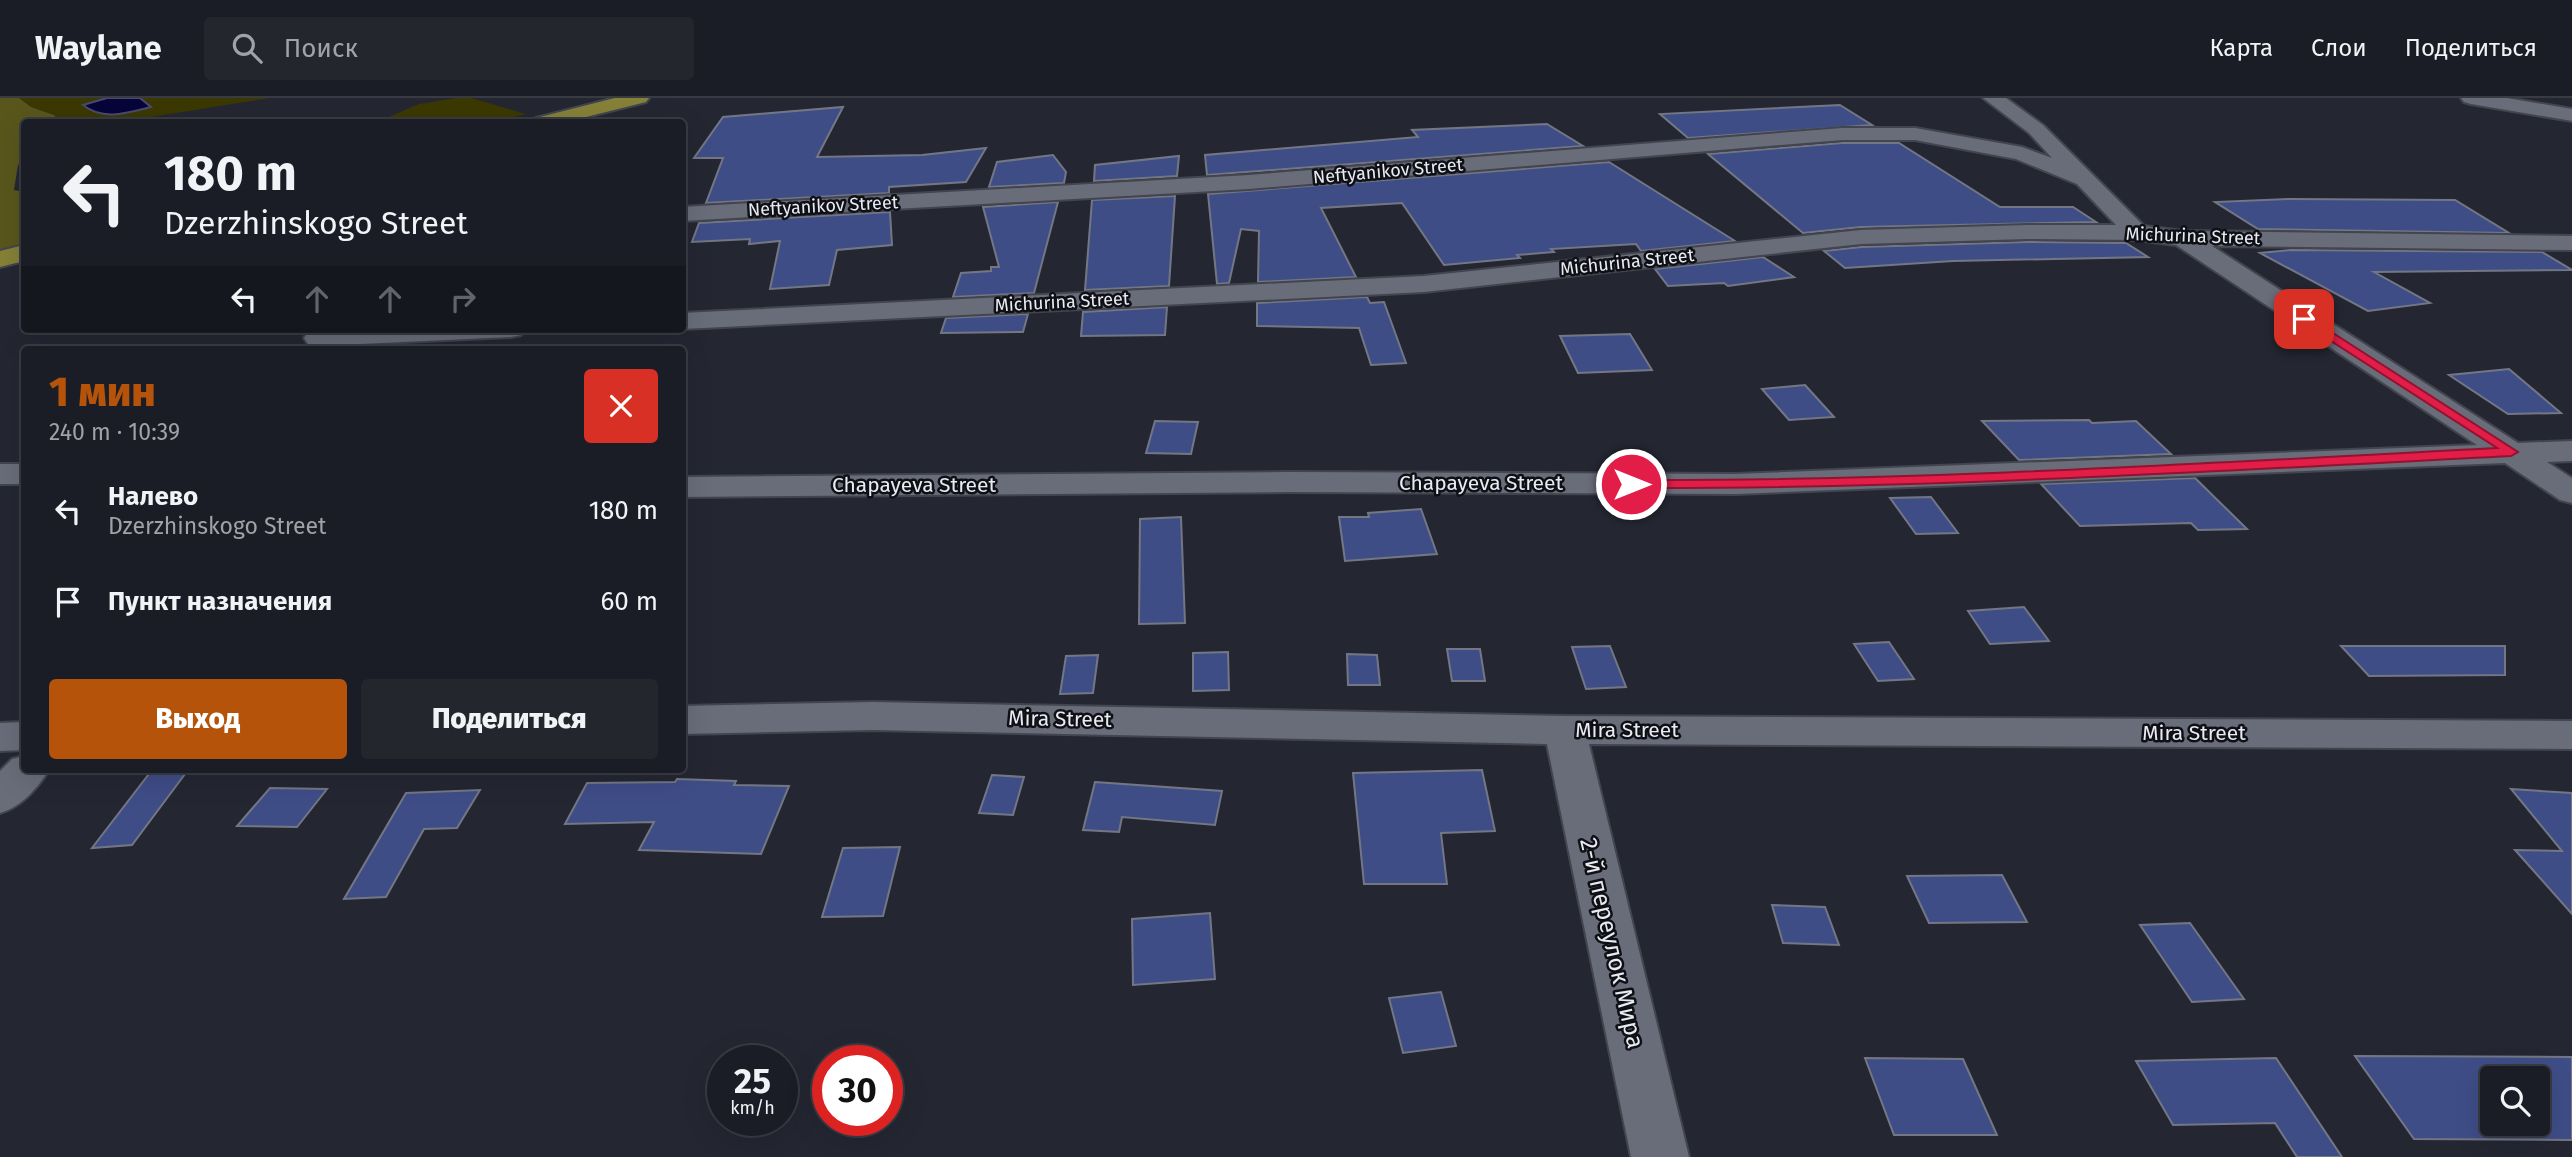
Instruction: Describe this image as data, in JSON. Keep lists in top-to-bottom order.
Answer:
{
  "streets": {
    "street": [
      "Neftyanikov Street",
      "Michurina Street",
      "Chapayeva Street",
      "Mira Street",
      "2-й переулок Мира"
    ]
  },
  "crossings": [
    ["Mira Street", "2-й переулок Мира"]
  ],
  "page": {
    "header": "Waylane",
    "search": "Поиск",
    "nav": ["Карта", "Слои", "Поделиться"],
    "turn": ["180 m", "Dzerzhinskogo Street"],
    "heading": ["1 мин", "240 m · 10:39"],
    "list": [
      {
        "name": "Налево",
        "note": "Dzerzhinskogo Street",
        "value": "180 m"
      },
      {
        "name": "Пункт назначения",
        "value": "60 m"
      }
    ],
    "buttons": ["Выход", "Поделиться"],
    "speed": "25 km/h",
    "limit": "30"
  }
}
